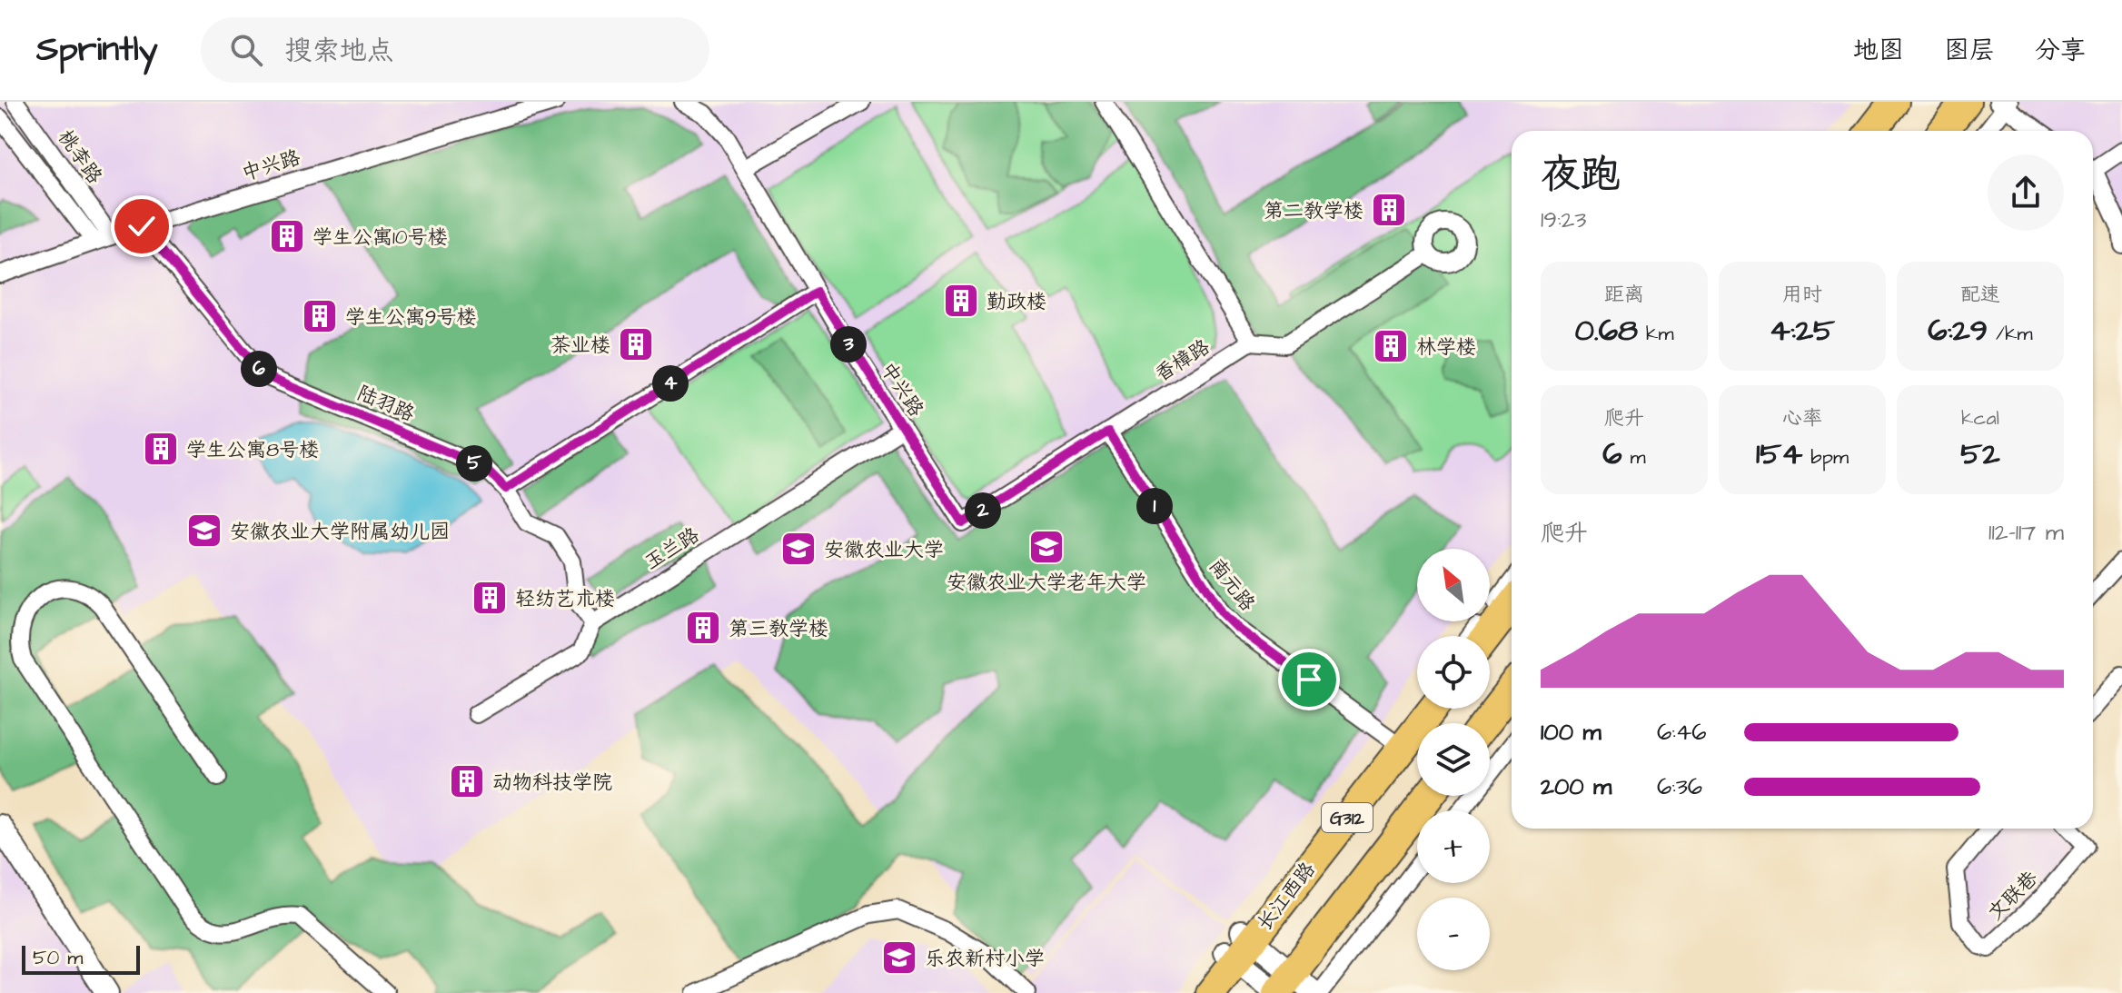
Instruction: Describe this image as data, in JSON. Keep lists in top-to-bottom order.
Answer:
{
  "streets": {
    "highway": ["G312", "长江西路"],
    "street": [
      "桃李路",
      "中兴路",
      "香樟路",
      "陆羽路",
      "玉兰路",
      "南元路",
      "文联巷"
    ]
  },
  "crossings": [
    ["桃李路", "中兴路"],
    ["中兴路", "香樟路"],
    ["中兴路", "陆羽路"],
    ["中兴路", "玉兰路"],
    ["香樟路", "南元路"],
    ["陆羽路", "玉兰路"],
    ["南元路", "长江西路"]
  ],
  "places": {
    "building": [
      "第二教学楼",
      "学生公寓10号楼",
      "勤政楼",
      "学生公寓9号楼",
      "茶业楼",
      "林学楼",
      "学生公寓8号楼",
      "轻纺艺术楼",
      "第三教学楼",
      "动物科技学院"
    ],
    "school or university": [
      "安徽农业大学附属幼儿园",
      "安徽农业大学老年大学",
      "安徽农业大学",
      "乐农新村小学"
    ]
  },
  "scale_bar": "50 m",
  "north": "top left",
  "page": {
    "header": "Sprintly",
    "search": "搜索地点",
    "nav": ["地图", "图层", "分享"],
    "heading": ["夜跑", "19:23"],
    "stats": [
      ["距离", "0.68 km"],
      ["用时", "4:25"],
      ["配速", "6:29 /km"],
      ["爬升", "6 m"],
      ["心率", "154 bpm"],
      ["kcal", "52"]
    ],
    "pins": [
      "3",
      "6",
      "4",
      "5",
      "1",
      "2"
    ],
    "chart": ["爬升", "112–117 m"],
    "map_buttons": ["+", "−"],
    "list": [
      {
        "name": "100 m",
        "note": "6:46"
      },
      {
        "name": "200 m",
        "note": "6:36"
      }
    ],
    "scale": "50 m"
  }
}
